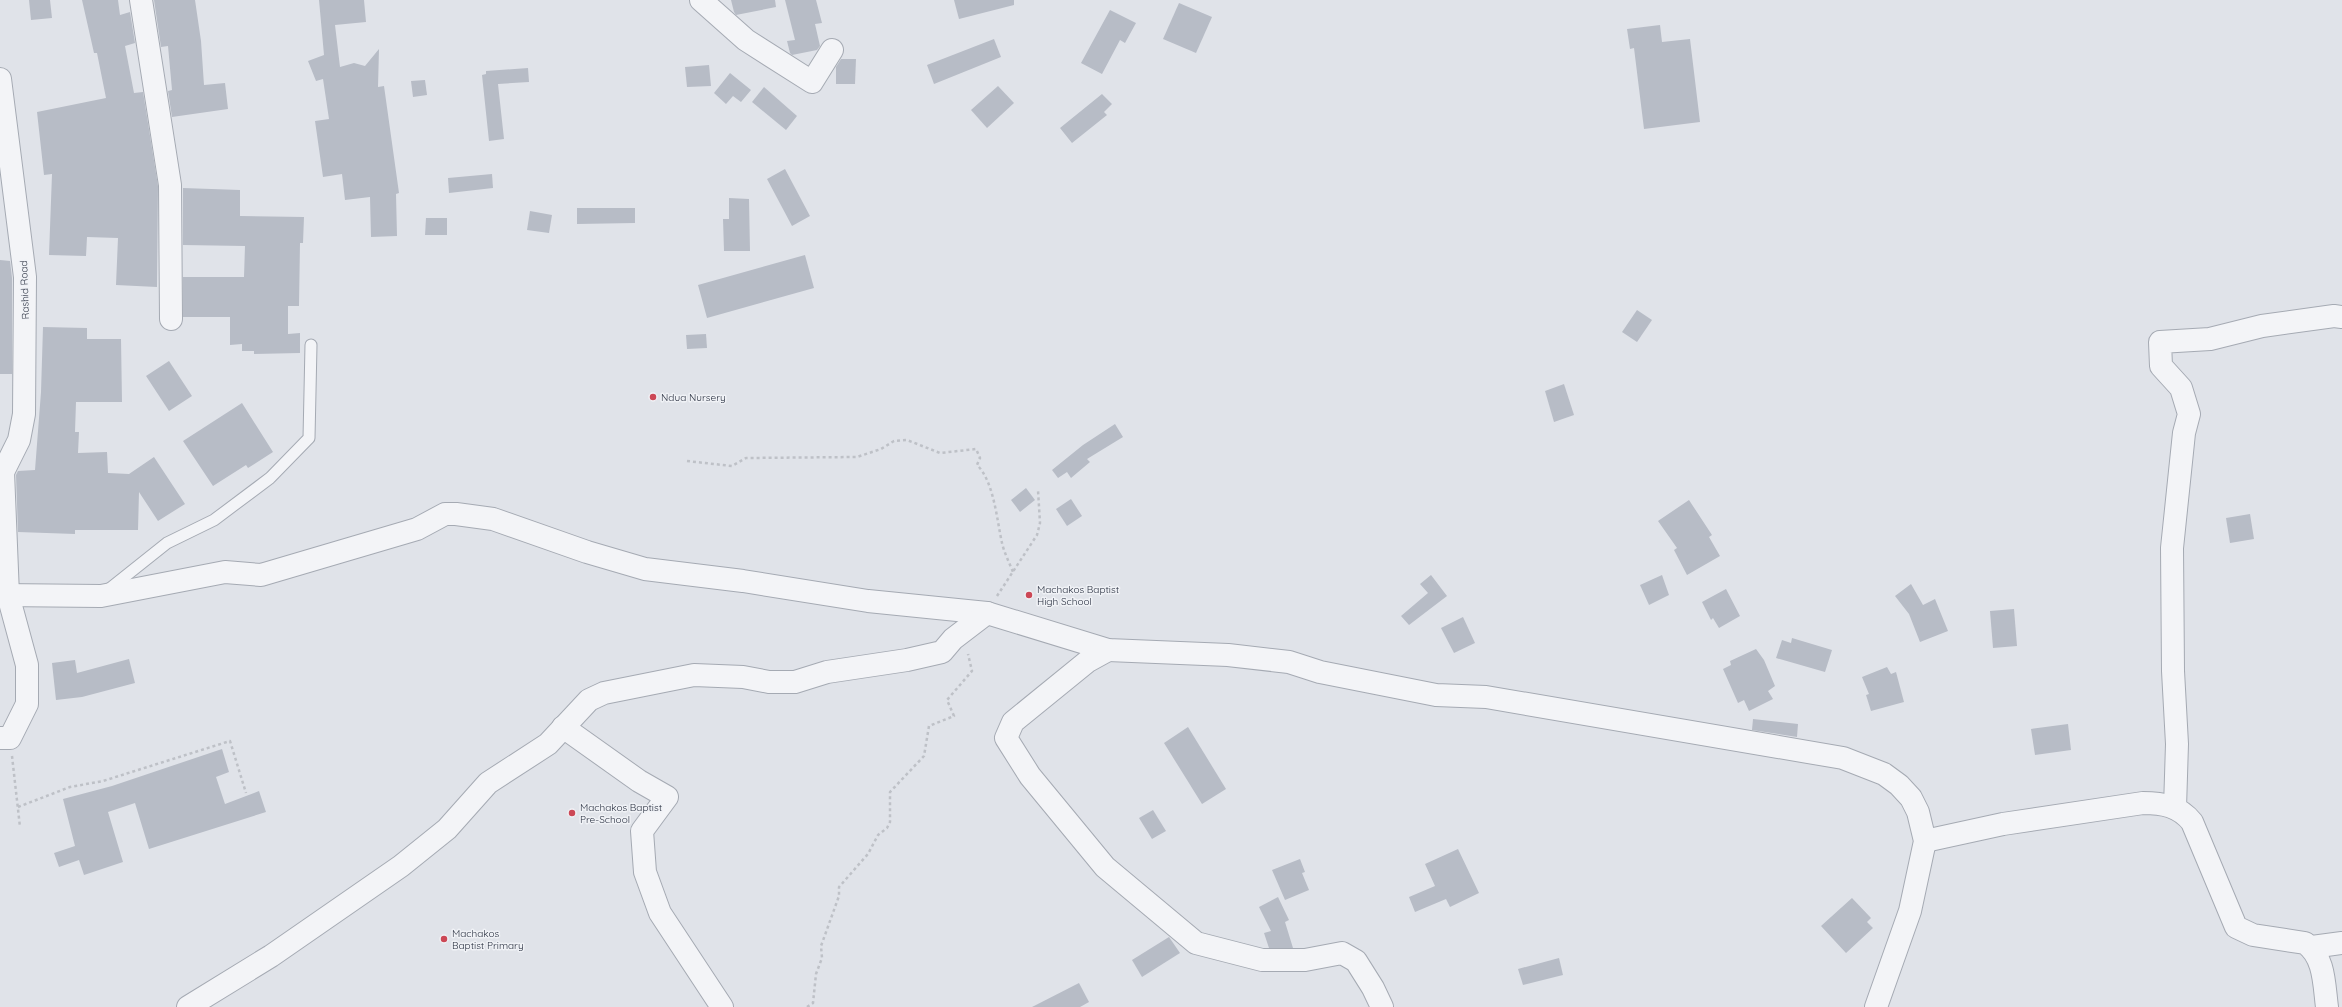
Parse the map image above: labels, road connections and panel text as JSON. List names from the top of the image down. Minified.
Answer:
{"streets":{"street":["Rashid Road"]},"places":["Ndua Nursery","Machakos Baptist High School","Machakos Baptist Pre-School","Machakos Baptist Primary"]}
